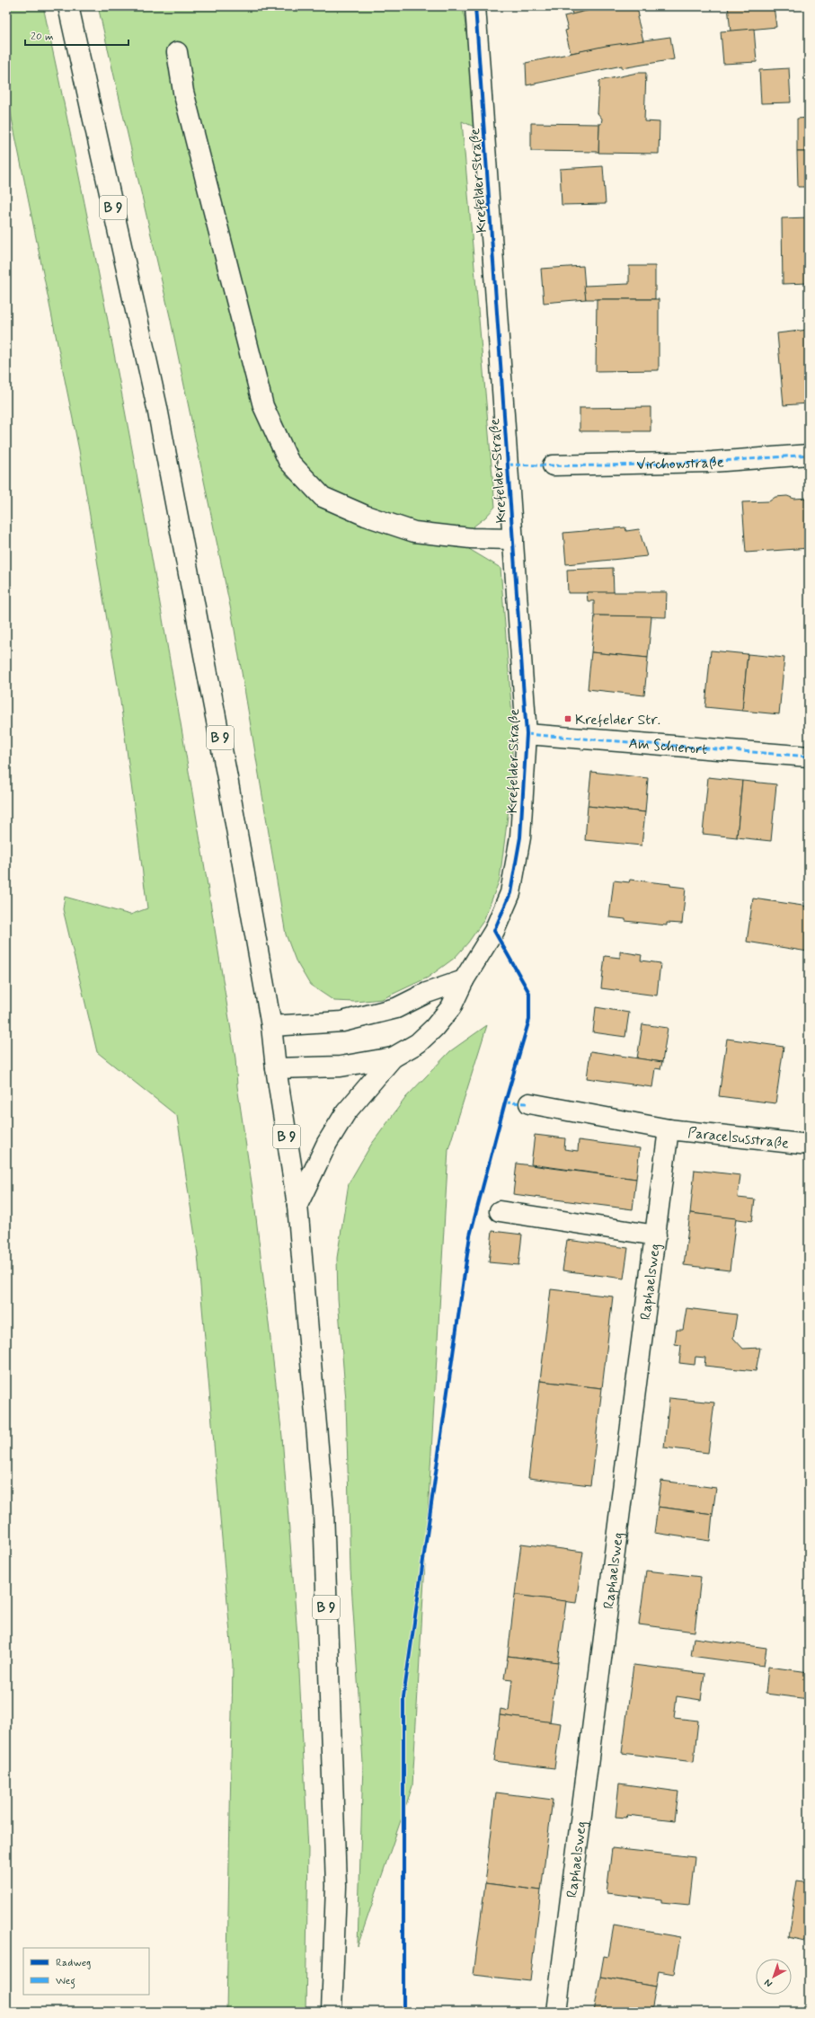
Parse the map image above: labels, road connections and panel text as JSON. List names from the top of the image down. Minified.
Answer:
{"streets":{"main road":["Krefelder Straße","B 9","Virchowstraße","Am Schierort","Paracelsusstraße","Raphaelsweg"]},"crossings":[["Krefelder Straße","Am Schierort"],["Paracelsusstraße","Raphaelsweg"]],"places":{"transit":["Krefelder Str."]},"legend":["Radweg","Weg"],"scale_bar":"20 m","north":"bottom left"}
